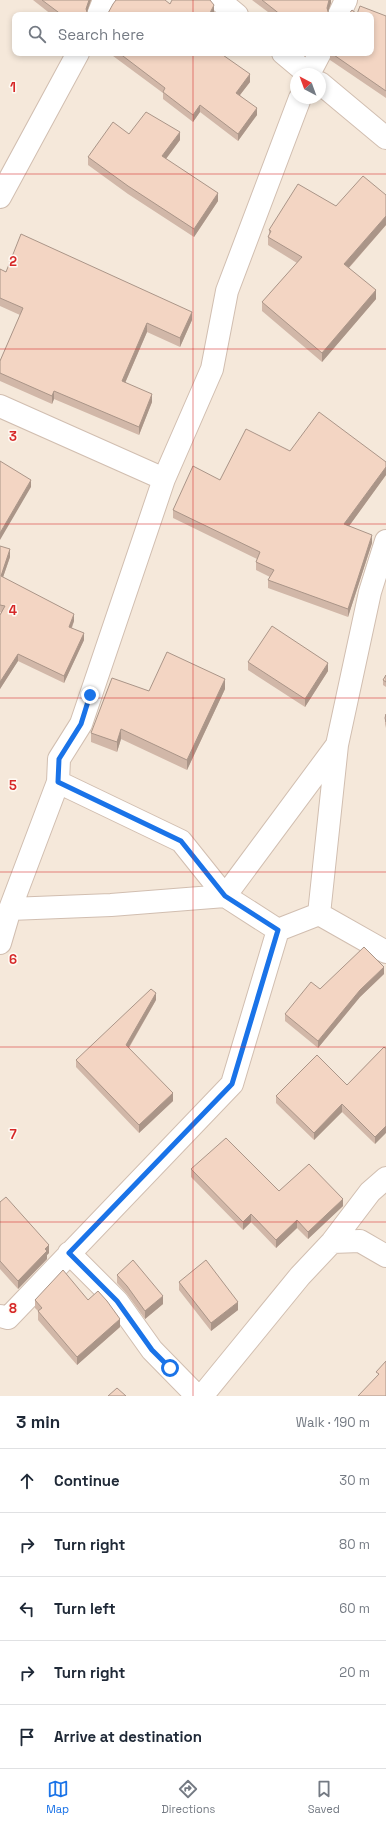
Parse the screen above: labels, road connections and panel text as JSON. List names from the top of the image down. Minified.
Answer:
{"north":"top left","page":{"search":"Search here","heading":["3 min","Walk · 190 m"],"list":[["Continue","30 m"],["Turn right","80 m"],["Turn left","60 m"],["Turn right","20 m"],"Arrive at destination"],"nav":["Map","Directions","Saved"]},"grid":{"rows":["1","2","3","4","5","6","7","8"]}}
